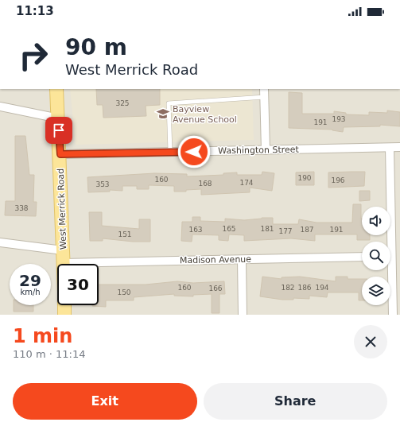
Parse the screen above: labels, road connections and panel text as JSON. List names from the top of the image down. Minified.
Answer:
{"streets":{"main road":["West Merrick Road"],"street":["Washington Street","Madison Avenue"]},"crossings":[["Washington Street","West Merrick Road"],["West Merrick Road","Madison Avenue"]],"places":{"school or university":["Bayview Avenue School"]},"house_numbers":["325","193","191","190","160","196","174","168","353","338","165","181","163","187","191","177","151","160","182","186","194","166","150"],"page":{"status":"11:13","turn":["90 m","West Merrick Road"],"speed":"29 km/h","limit":"30","heading":["1 min","110 m · 11:14"],"buttons":["Exit","Share"]}}
